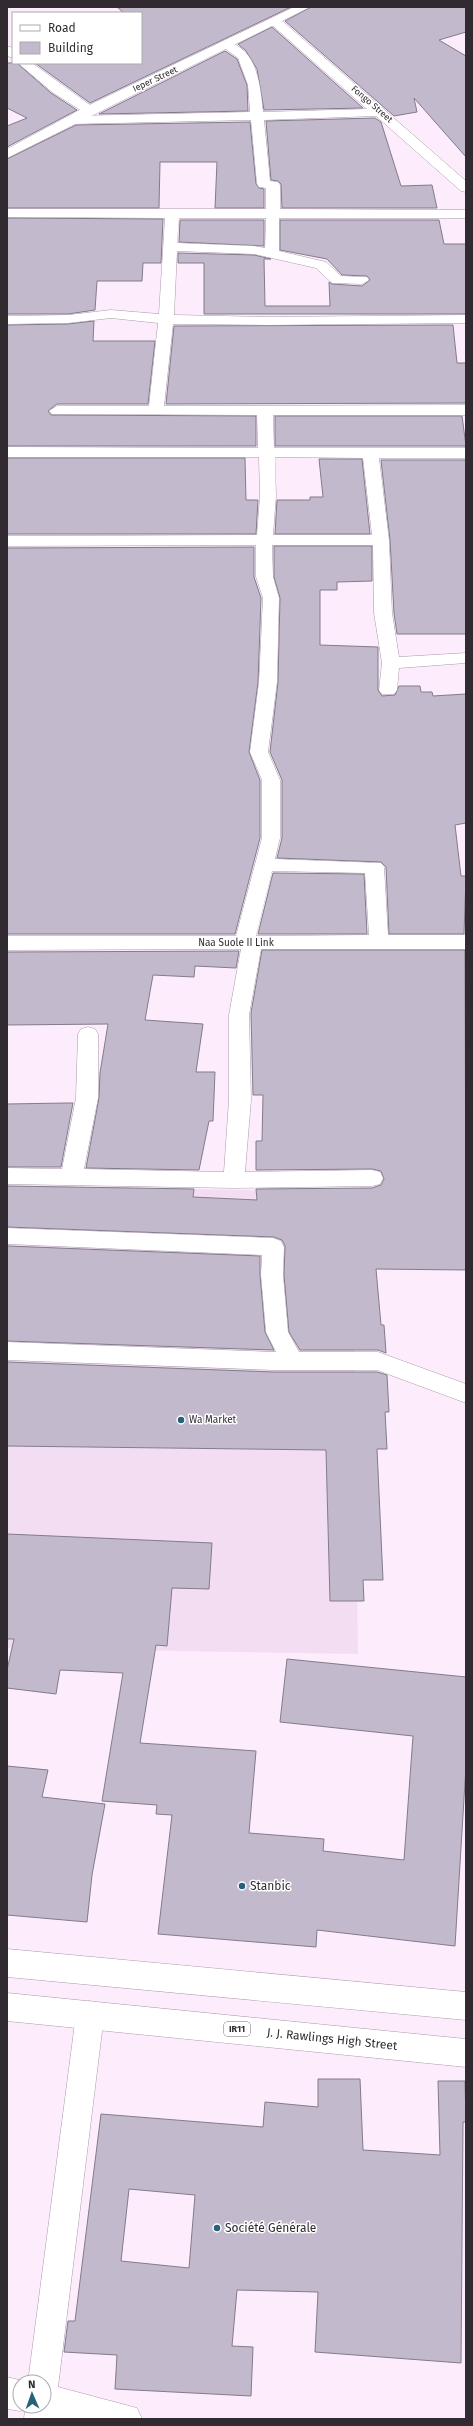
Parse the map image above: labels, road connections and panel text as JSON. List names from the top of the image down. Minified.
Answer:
{"streets":{"street":["Ieper Street","Fongo Street","Naa Suole II Link","IR11","J. J. Rawlings High Street"]},"crossings":[["Ieper Street","Fongo Street"]],"places":["Wa Market","Stanbic","Société Générale"],"legend":["Road","Building"],"north":"top"}
